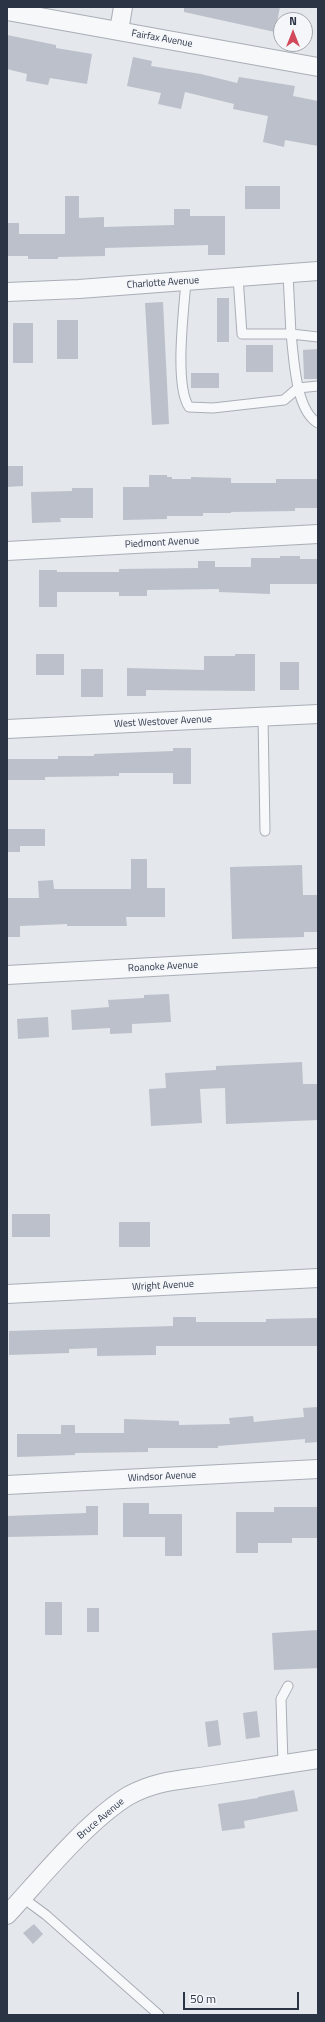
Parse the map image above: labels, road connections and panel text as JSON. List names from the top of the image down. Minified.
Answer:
{"streets":{"street":["Fairfax Avenue","Charlotte Avenue","Piedmont Avenue","West Westover Avenue","Roanoke Avenue","Wright Avenue","Windsor Avenue","Bruce Avenue"]},"scale_bar":"50 m","north":"top"}
